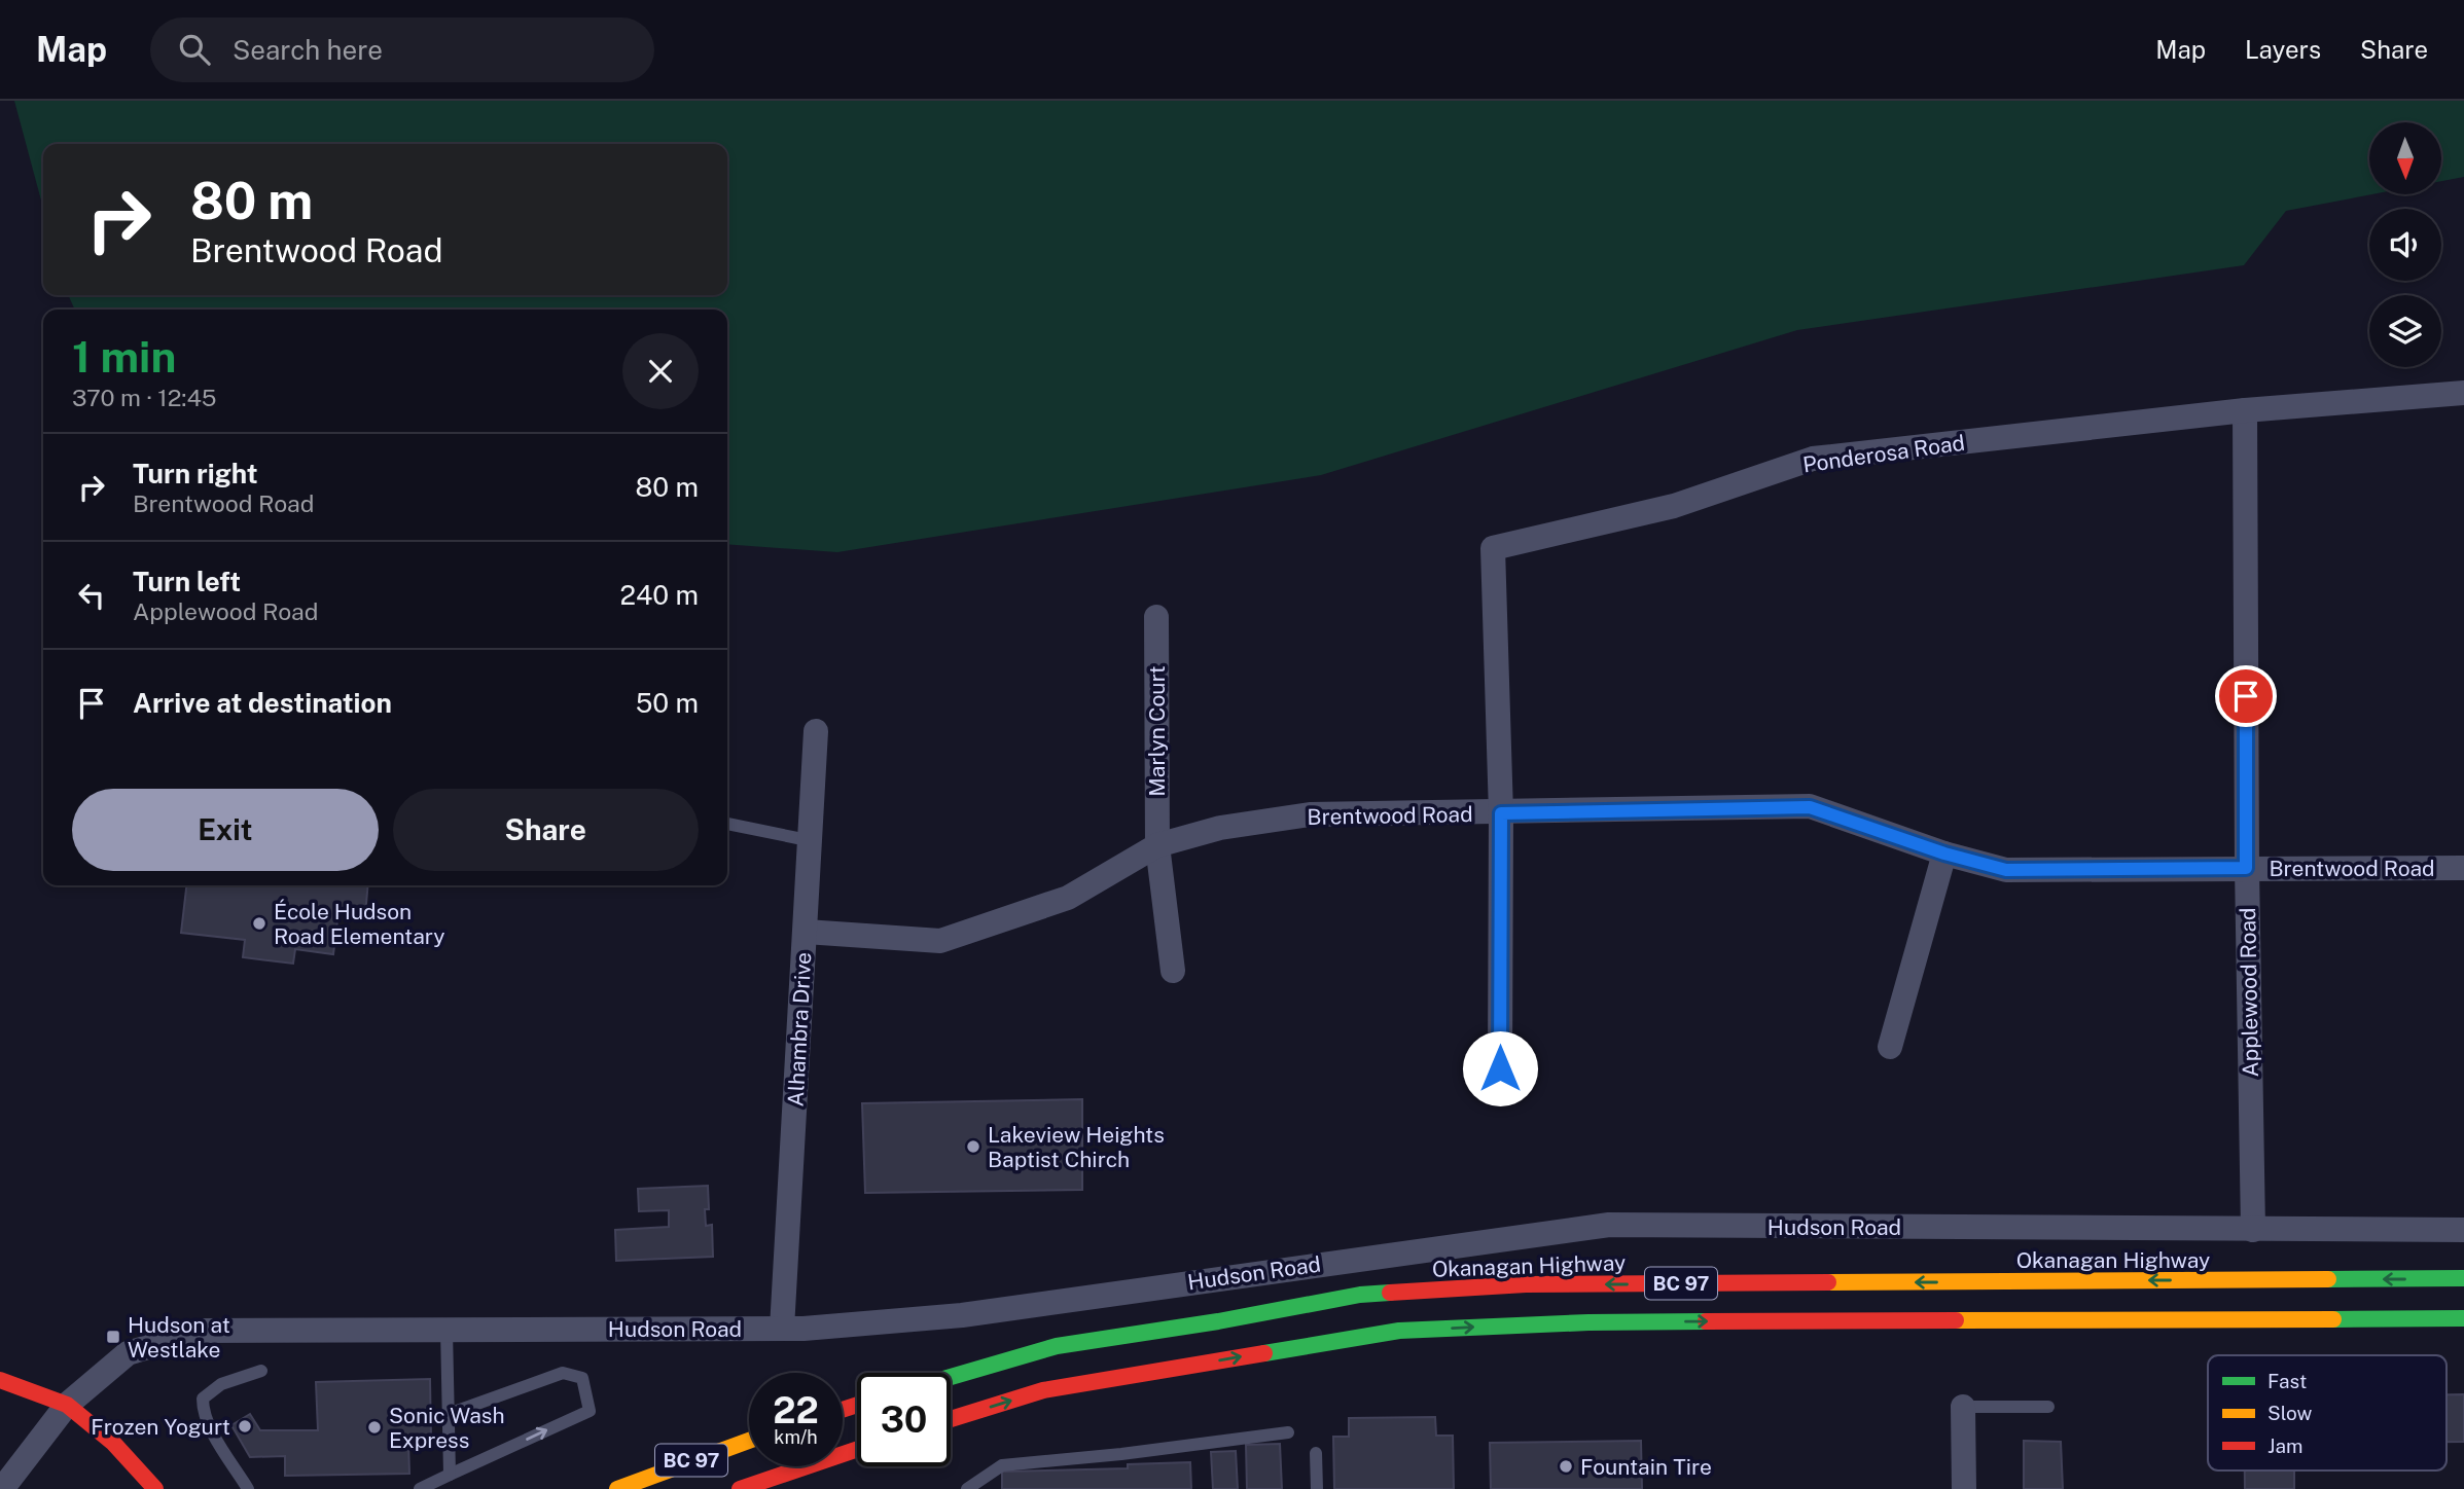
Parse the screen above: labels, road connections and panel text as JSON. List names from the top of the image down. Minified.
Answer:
{"streets":{"main road":["Okanagan Highway","BC 97"],"street":["Ponderosa Road","Marlyn Court","Brentwood Road","Applewood Road","Alhambra Drive","Hudson Road"]},"crossings":[["Ponderosa Road","Brentwood Road"],["Ponderosa Road","Applewood Road"],["Marlyn Court","Brentwood Road"],["Brentwood Road","Applewood Road"],["Brentwood Road","Alhambra Drive"],["Applewood Road","Hudson Road"],["Alhambra Drive","Hudson Road"]],"places":{"other":["École Hudson Road Elementary","Lakeview Heights Baptist Chirch","Frozen Yogurt","Sonic Wash Express","Fountain Tire"],"transit":["Hudson at Westlake"]},"legend":["Fast","Slow","Jam"],"north":"bottom","page":{"header":"Map","search":"Search here","nav":["Map","Layers","Share"],"turn":["80 m","Brentwood Road"],"heading":["1 min","370 m · 12:45"],"list":[{"name":"Turn right","note":"Brentwood Road","value":"80 m"},{"name":"Turn left","note":"Applewood Road","value":"240 m"},{"name":"Arrive at destination","value":"50 m"}],"buttons":["Exit","Share"],"speed":"22 km/h","limit":"30"}}
